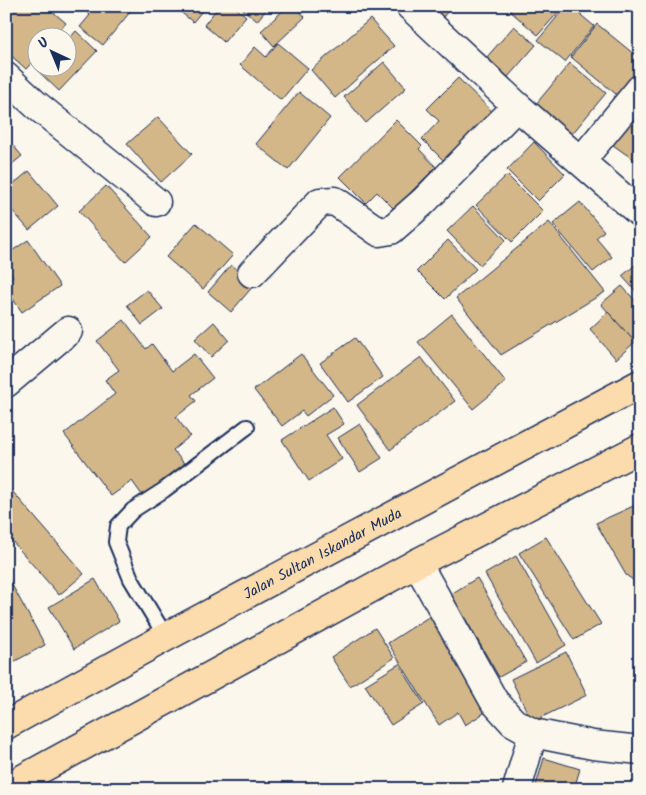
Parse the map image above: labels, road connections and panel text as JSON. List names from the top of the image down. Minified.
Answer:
{"streets":{"highway":["Jalan Sultan Iskandar Muda"]},"north":"top left"}
